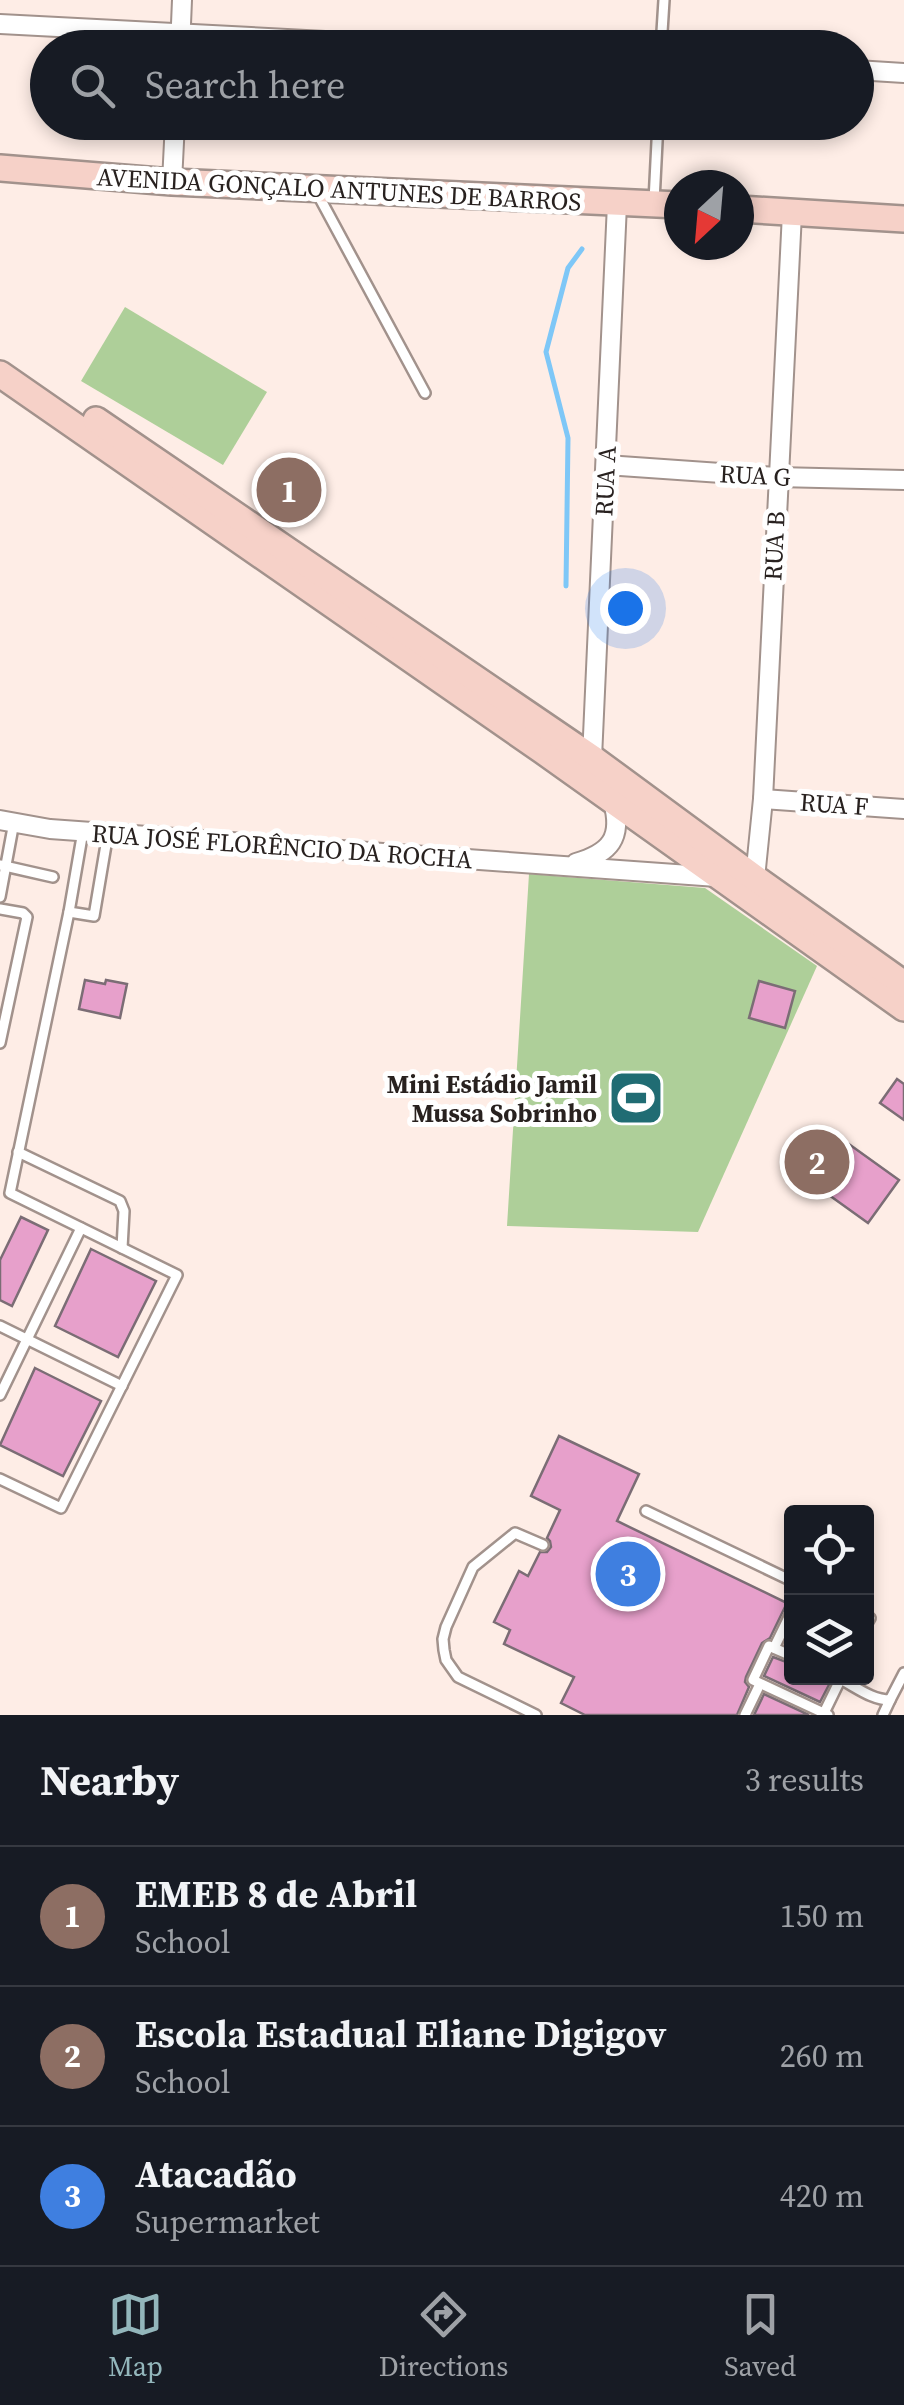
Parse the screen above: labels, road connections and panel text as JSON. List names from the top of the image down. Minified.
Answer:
{"streets":{"main road":["AVENIDA GONÇALO ANTUNES DE BARROS"],"street":["RUA G","RUA A","RUA B","RUA F","RUA JOSÉ FLORÊNCIO DA ROCHA"]},"crossings":[["AVENIDA GONÇALO ANTUNES DE BARROS","RUA A"],["RUA G","RUA A"],["RUA G","RUA B"],["RUA B","RUA F"]],"places":{"sports":["Mini Estádio Jamil Mussa Sobrinho"]},"north":"bottom left","page":{"search":"Search here","pins":["1","2","3"],"heading":["Nearby","3 results"],"list":[{"mark":"1","name":"EMEB 8 de Abril","note":"School","value":"150 m"},{"mark":"2","name":"Escola Estadual Eliane Digigov","note":"School","value":"260 m"},{"mark":"3","name":"Atacadão","note":"Supermarket","value":"420 m"}],"nav":["Map","Directions","Saved"]}}
